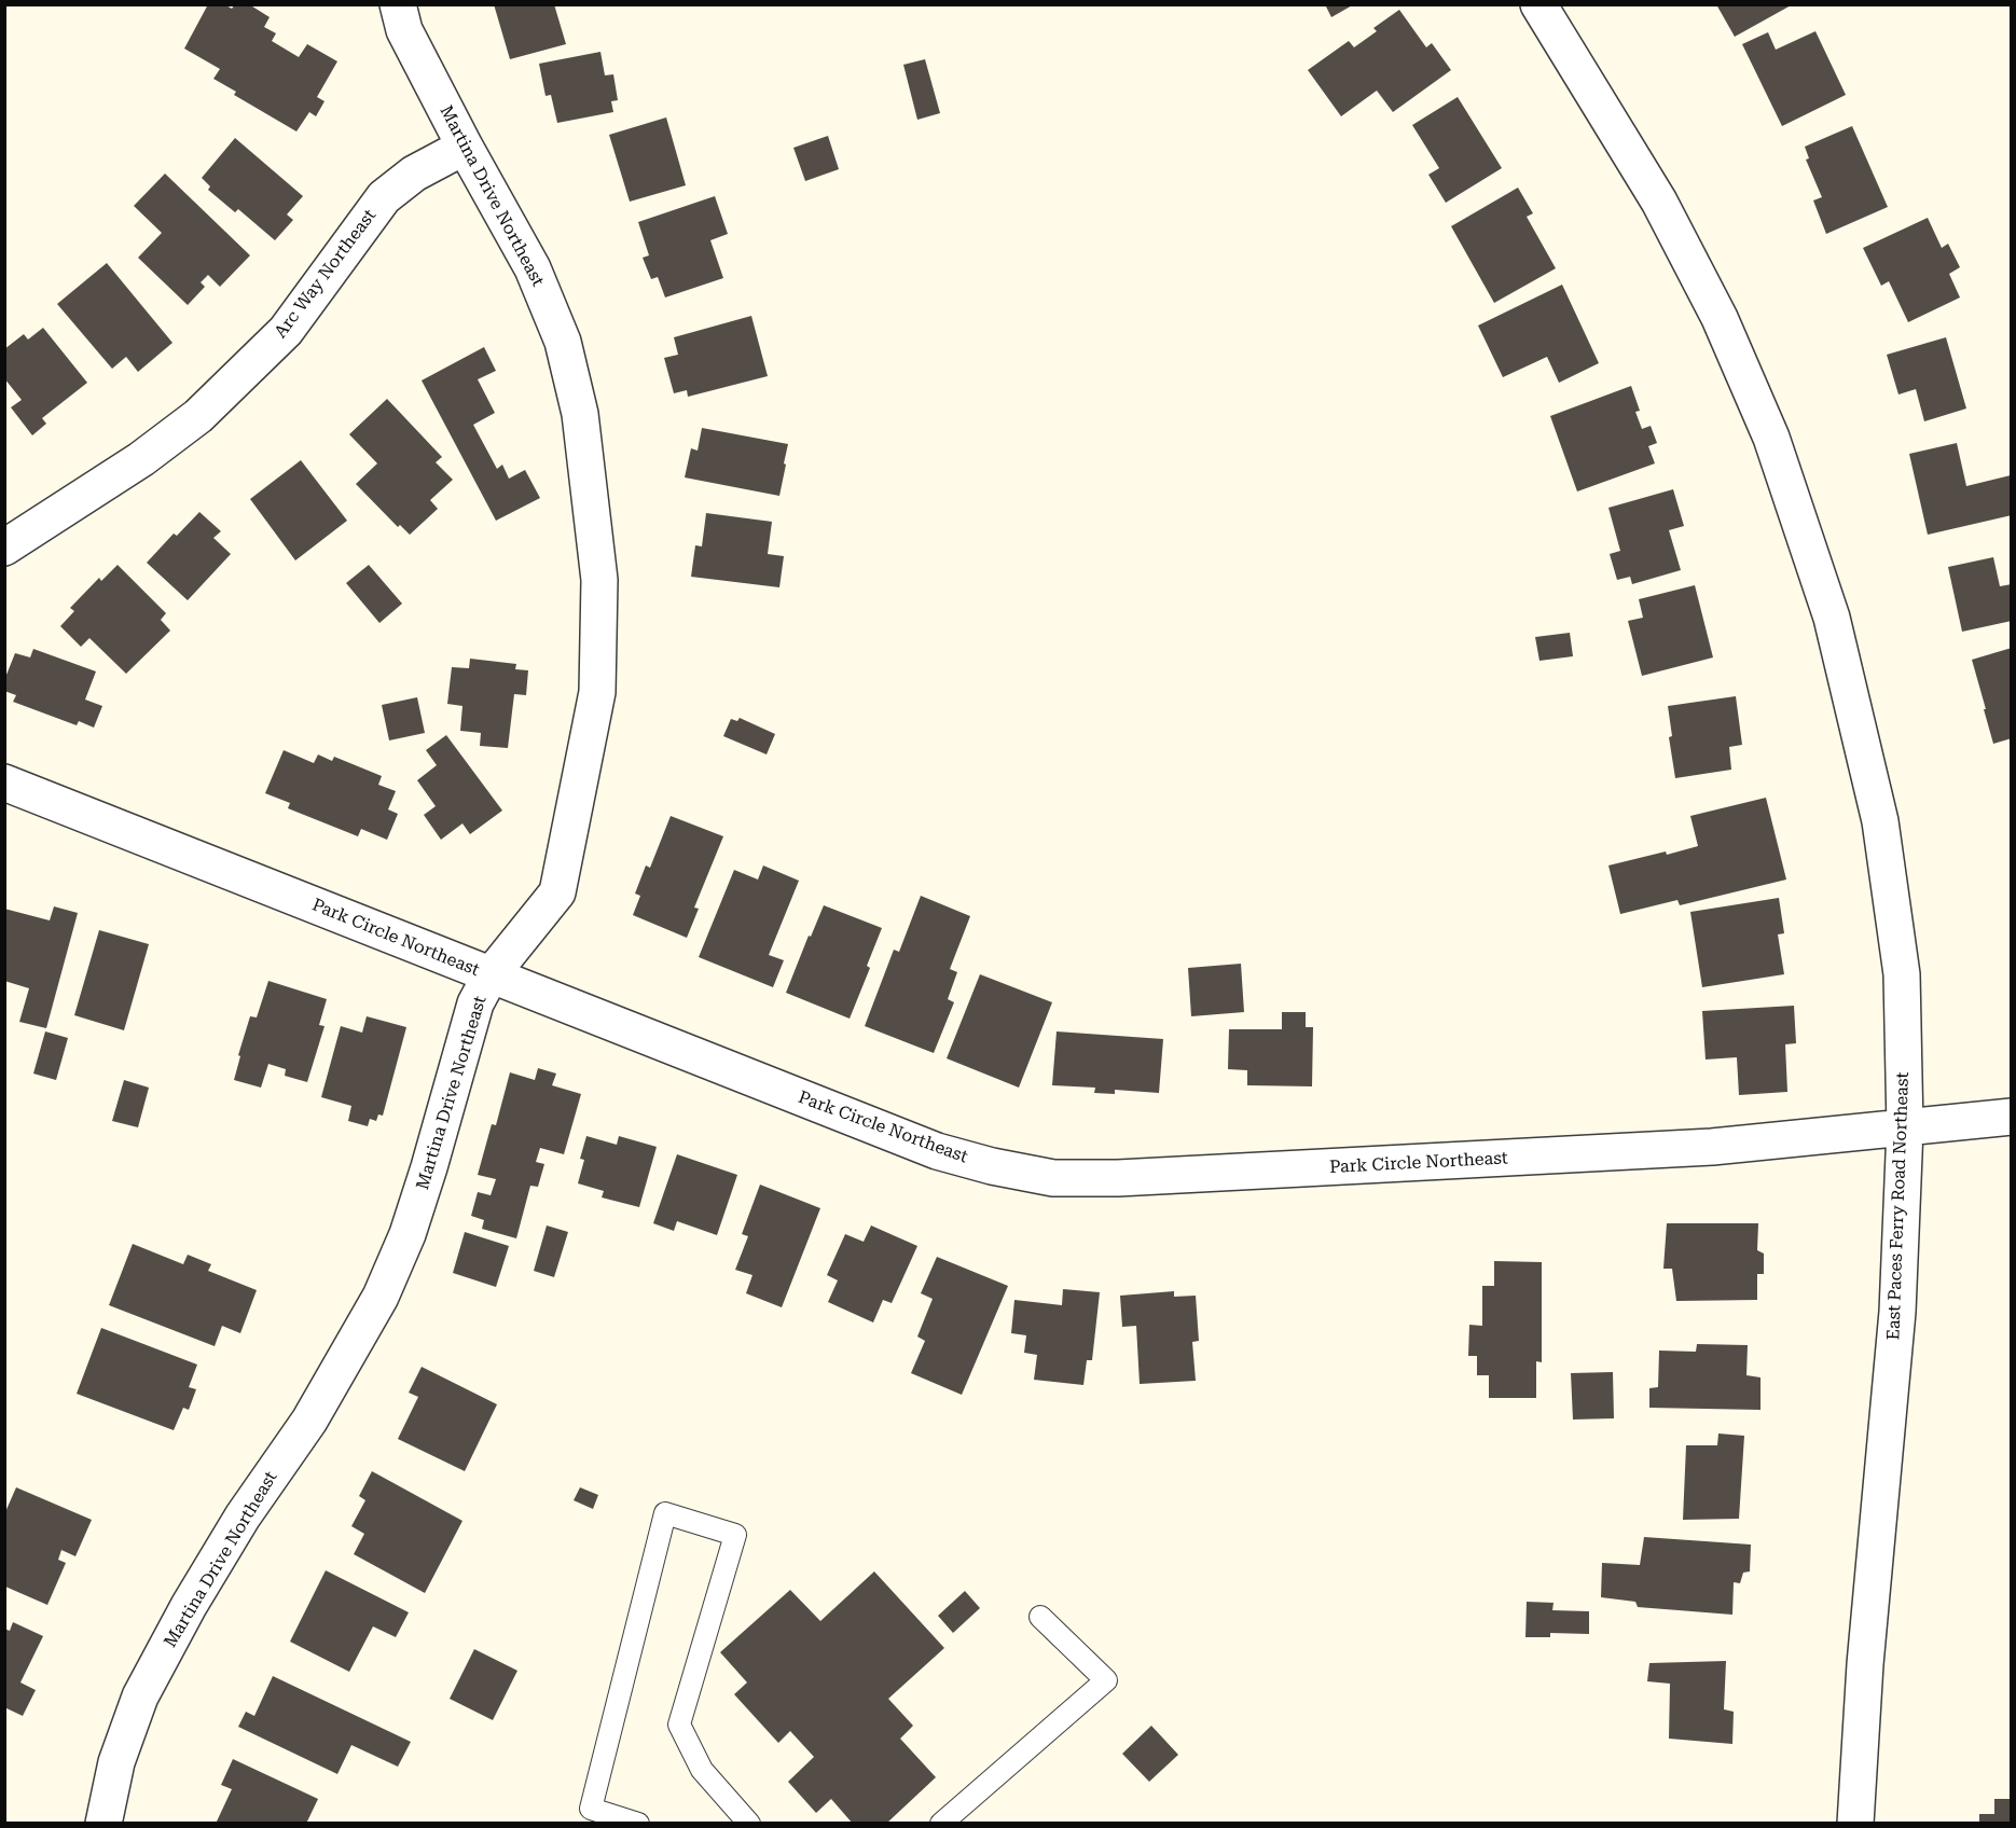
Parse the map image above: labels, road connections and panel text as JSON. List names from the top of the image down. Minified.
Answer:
{"streets":{"street":["Martina Drive Northeast","Arc Way Northeast","Park Circle Northeast","East Paces Ferry Road Northeast"]},"crossings":[["Martina Drive Northeast","Arc Way Northeast"],["Martina Drive Northeast","Park Circle Northeast"],["Park Circle Northeast","East Paces Ferry Road Northeast"]]}
